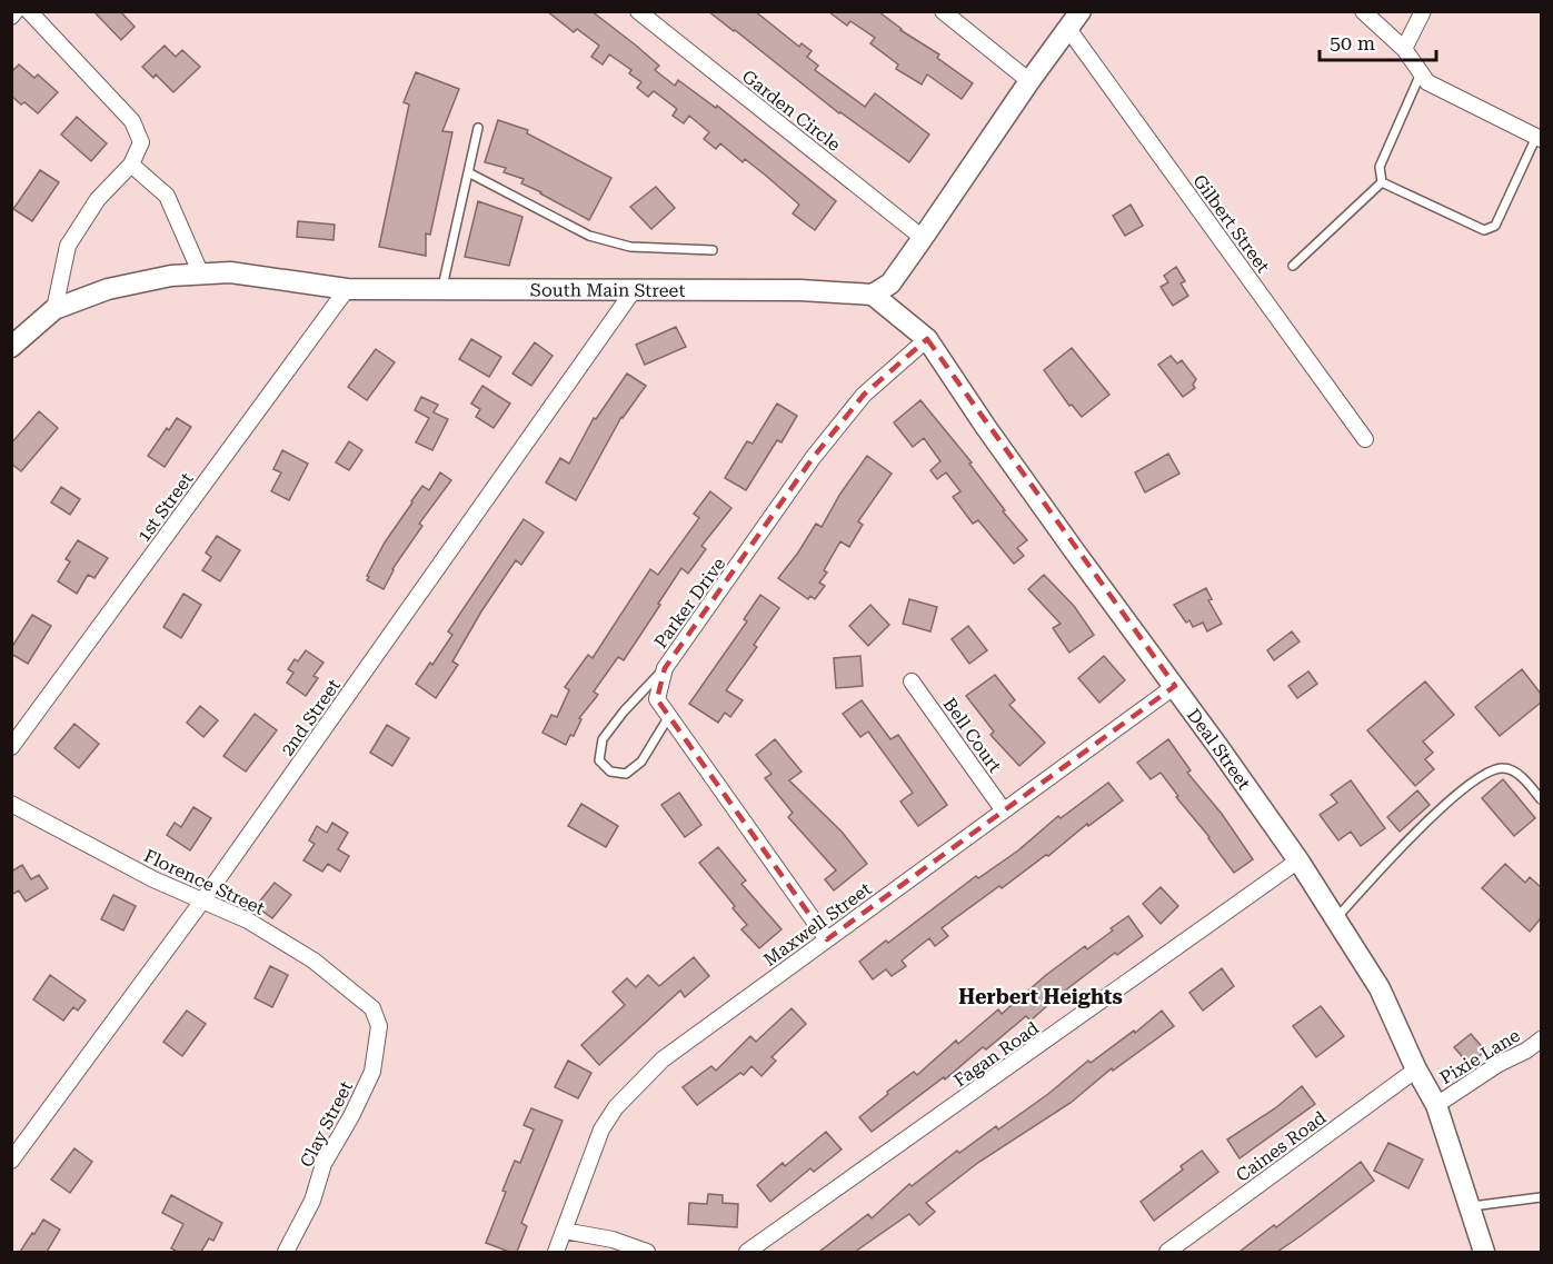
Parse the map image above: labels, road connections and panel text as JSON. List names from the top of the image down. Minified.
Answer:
{"streets":{"street":["Garden Circle","Gilbert Street","South Main Street","1st Street","Parker Drive","2nd Street","Bell Court","Deal Street","Florence Street","Maxwell Street","Fagan Road","Pixie Lane","Clay Street","Caines Road"]},"crossings":[["South Main Street","1st Street"],["South Main Street","2nd Street"],["South Main Street","Deal Street"],["Parker Drive","Deal Street"],["Parker Drive","Maxwell Street"],["2nd Street","Florence Street"],["Bell Court","Maxwell Street"],["Deal Street","Maxwell Street"],["Deal Street","Fagan Road"],["Deal Street","Pixie Lane"],["Deal Street","Caines Road"],["Florence Street","Clay Street"]],"districts":["Herbert Heights"],"scale_bar":"50 m"}
